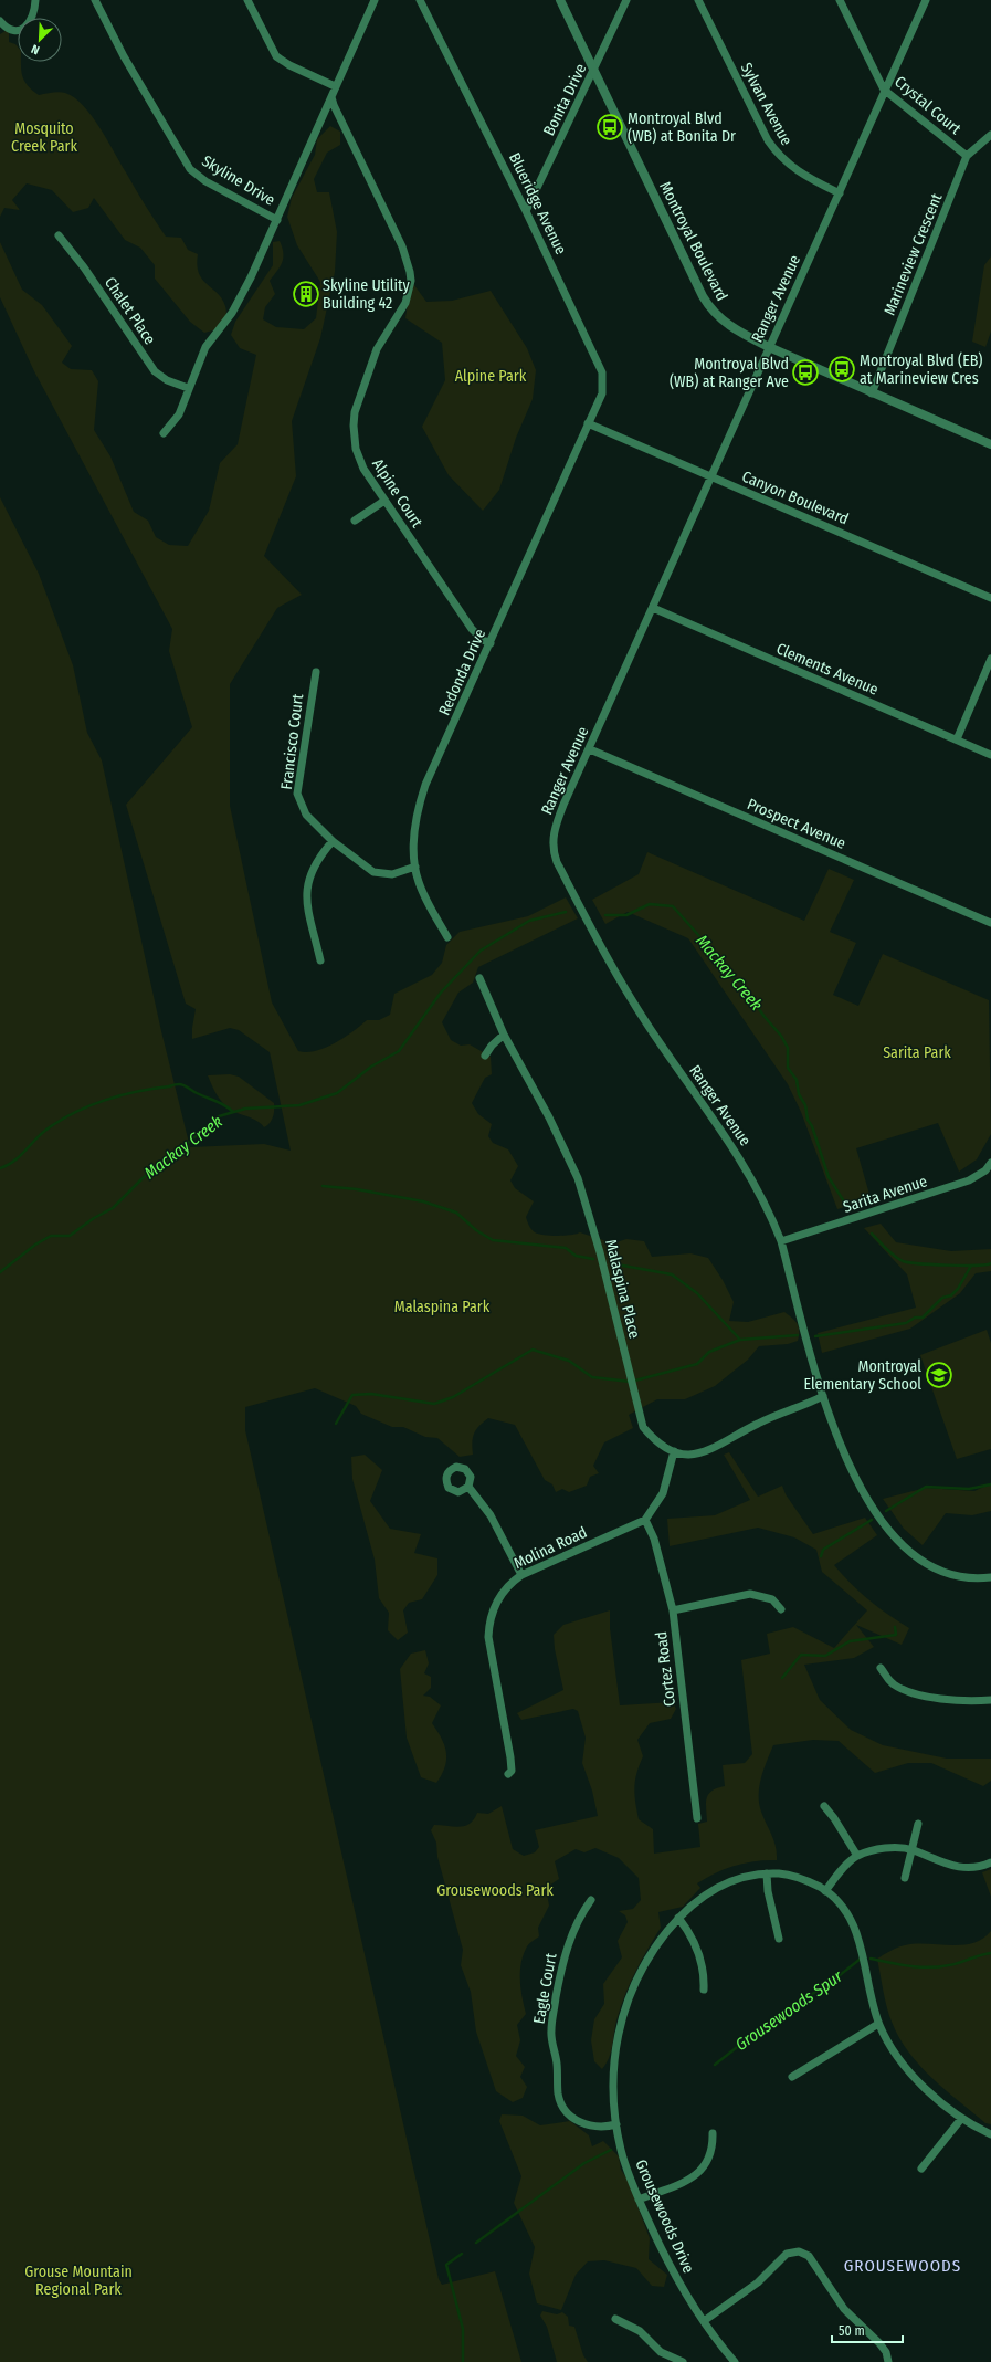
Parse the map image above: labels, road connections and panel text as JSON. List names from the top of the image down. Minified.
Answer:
{"streets":{"street":["Bonita Drive","Sylvan Avenue","Crystal Court","Skyline Drive","Blueridge Avenue","Montroyal Boulevard","Marineview Crescent","Ranger Avenue","Chalet Place","Alpine Court","Canyon Boulevard","Clements Avenue","Redonda Drive","Francisco Court","Prospect Avenue","Sarita Avenue","Malaspina Place","Molina Road","Cortez Road","Eagle Court","Grousewoods Drive"]},"crossings":[["Bonita Drive","Blueridge Avenue"],["Bonita Drive","Montroyal Boulevard"],["Sylvan Avenue","Ranger Avenue"],["Crystal Court","Marineview Crescent"],["Crystal Court","Ranger Avenue"],["Skyline Drive","Alpine Court"],["Blueridge Avenue","Canyon Boulevard"],["Blueridge Avenue","Redonda Drive"],["Montroyal Boulevard","Marineview Crescent"],["Montroyal Boulevard","Ranger Avenue"],["Ranger Avenue","Canyon Boulevard"],["Ranger Avenue","Clements Avenue"],["Ranger Avenue","Prospect Avenue"],["Ranger Avenue","Sarita Avenue"],["Ranger Avenue","Malaspina Place"],["Alpine Court","Redonda Drive"],["Canyon Boulevard","Redonda Drive"],["Redonda Drive","Francisco Court"],["Molina Road","Cortez Road"],["Eagle Court","Grousewoods Drive"]],"districts":["GROUSEWOODS"],"water":["Mackay Creek","Grousewoods Spur"],"parks":["Mosquito Creek Park","Alpine Park","Sarita Park","Malaspina Park","Grousewoods Park","Grouse Mountain Regional Park"],"places":{"bus stop":["Montroyal Blvd (WB) at Bonita Dr","Montroyal Blvd (EB) at Marineview Cres","Montroyal Blvd (WB) at Ranger Ave"],"building":["Skyline Utility Building 42"],"school or university":["Montroyal Elementary School"]},"scale_bar":"50 m","north":"bottom left"}
